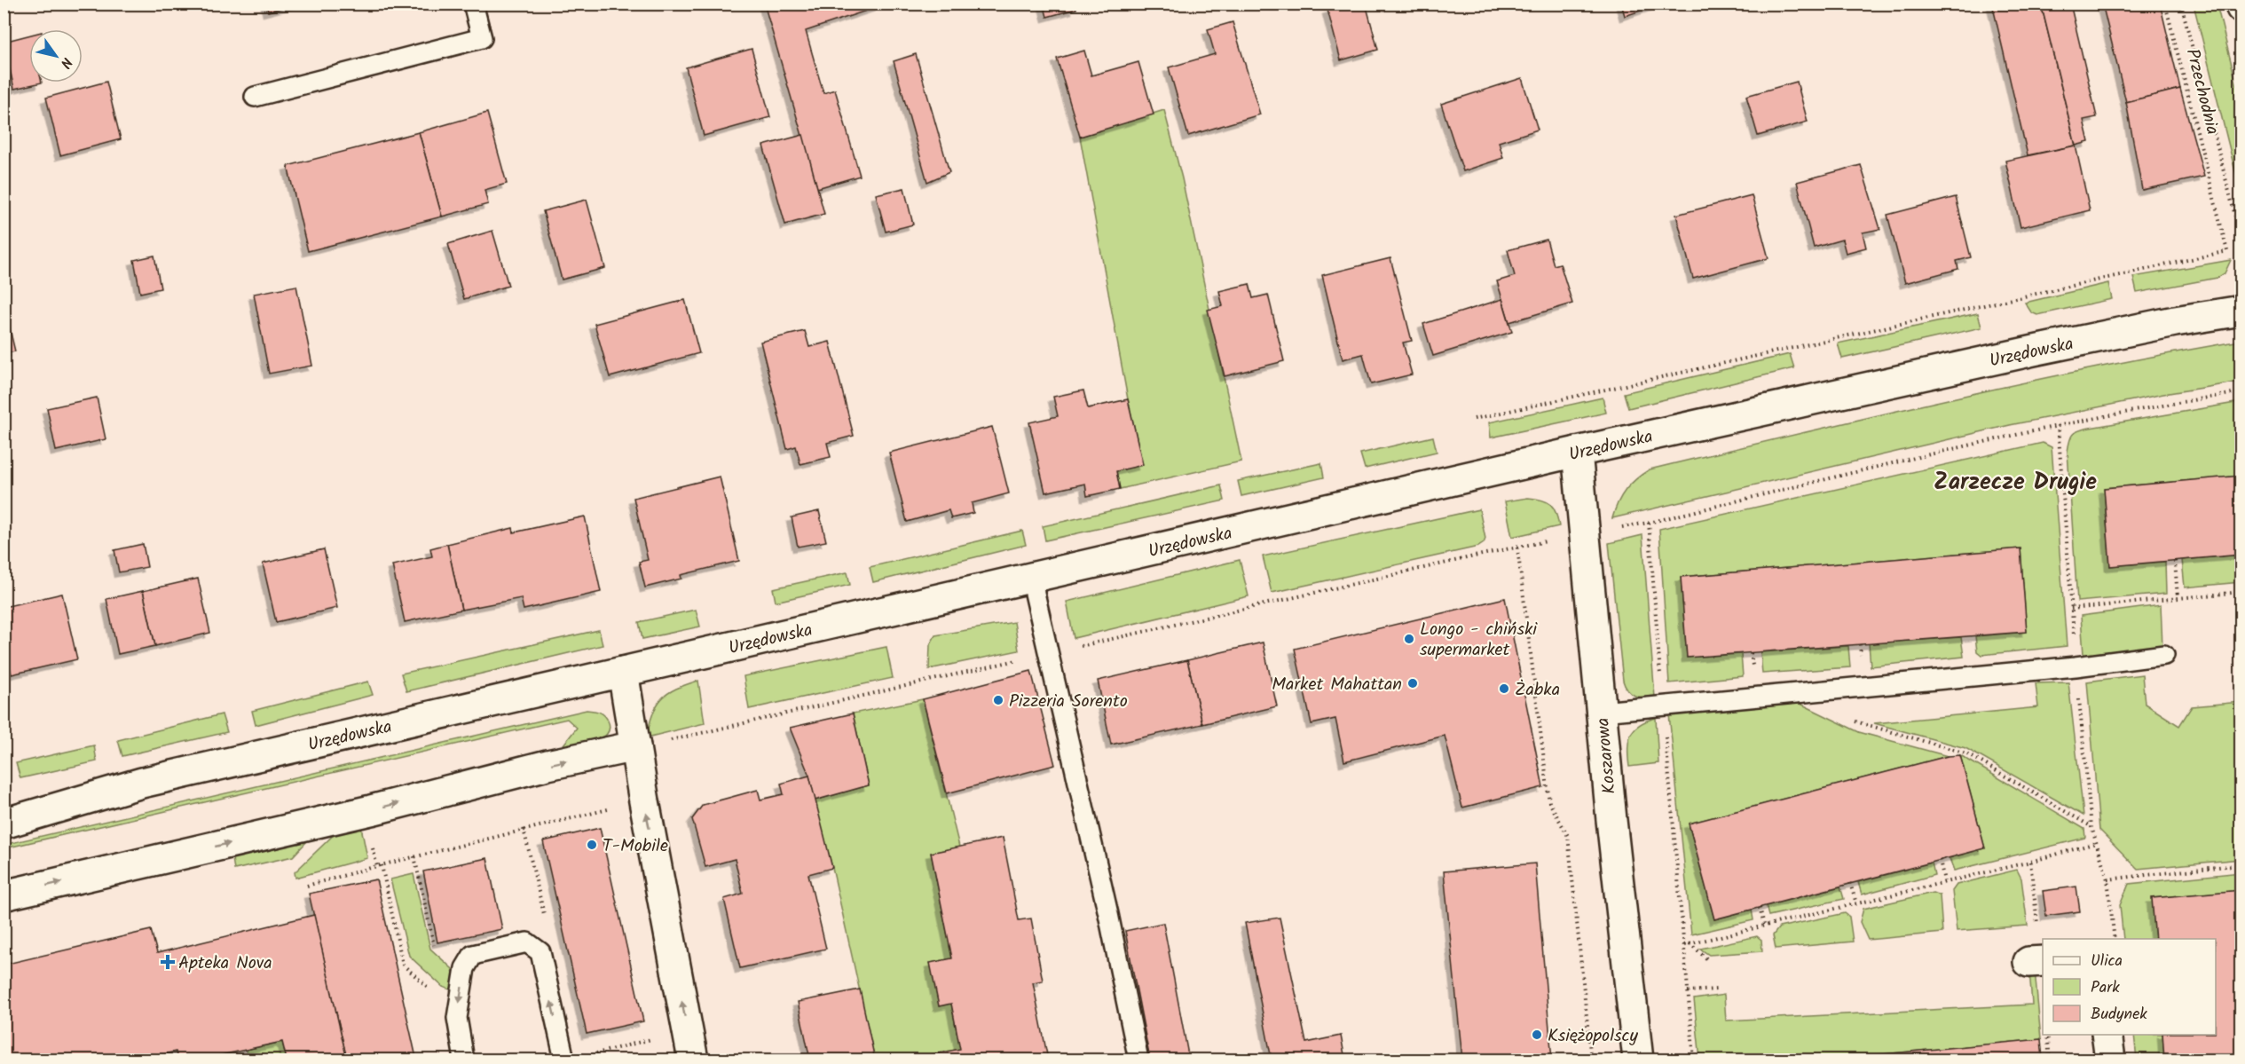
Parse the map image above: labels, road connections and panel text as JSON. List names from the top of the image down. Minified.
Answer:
{"streets":{"street":["Urzędowska","Koszarowa"],"path":["Przechodnia"]},"crossings":[["Urzędowska","Koszarowa"]],"districts":["Zarzecze Drugie"],"places":{"other":["Longo - chiński supermarket","Market Mahattan","Żabka","Pizzeria Sorento","T-Mobile","Księżopolscy"],"health":["Apteka Nova"]},"legend":["Ulica","Park","Budynek"],"north":"bottom right"}
